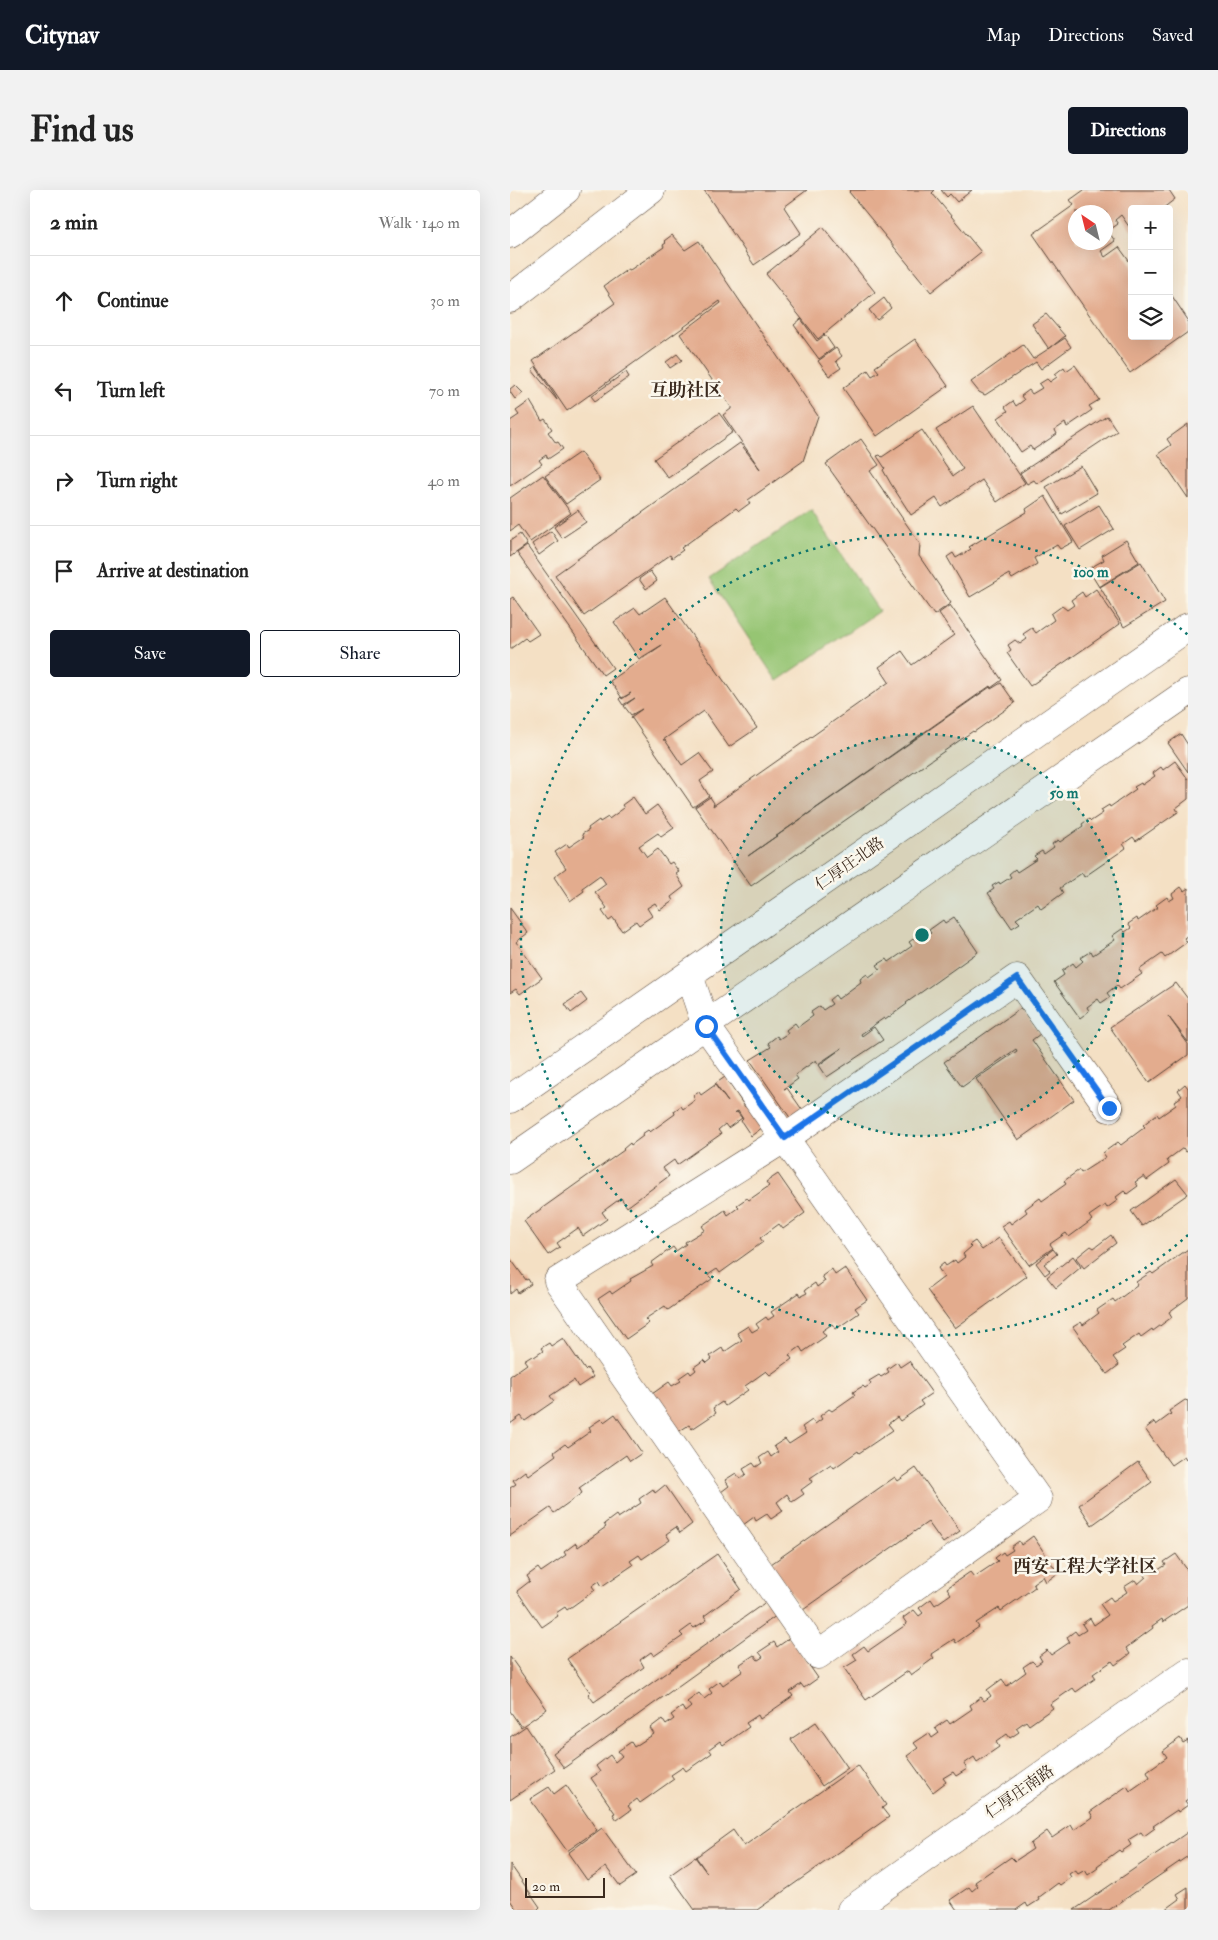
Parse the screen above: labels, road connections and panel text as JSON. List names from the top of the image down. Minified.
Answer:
{"streets":{"street":["仁厚庄北路","仁厚庄南路"]},"districts":["互助社区","西安工程大学社区"],"scale_bar":"20 m","north":"top left","page":{"header":"Citynav","nav":["Map","Directions","Saved"],"buttons":["Directions",["Save","Share"]],"title":"Find us","heading":["2 min","Walk · 140 m"],"map_buttons":["+","−"],"list":[["Continue","30 m"],["Turn left","70 m"],["Turn right","40 m"],"Arrive at destination"],"scale":"20 m"},"rings":["100 m","50 m"]}
